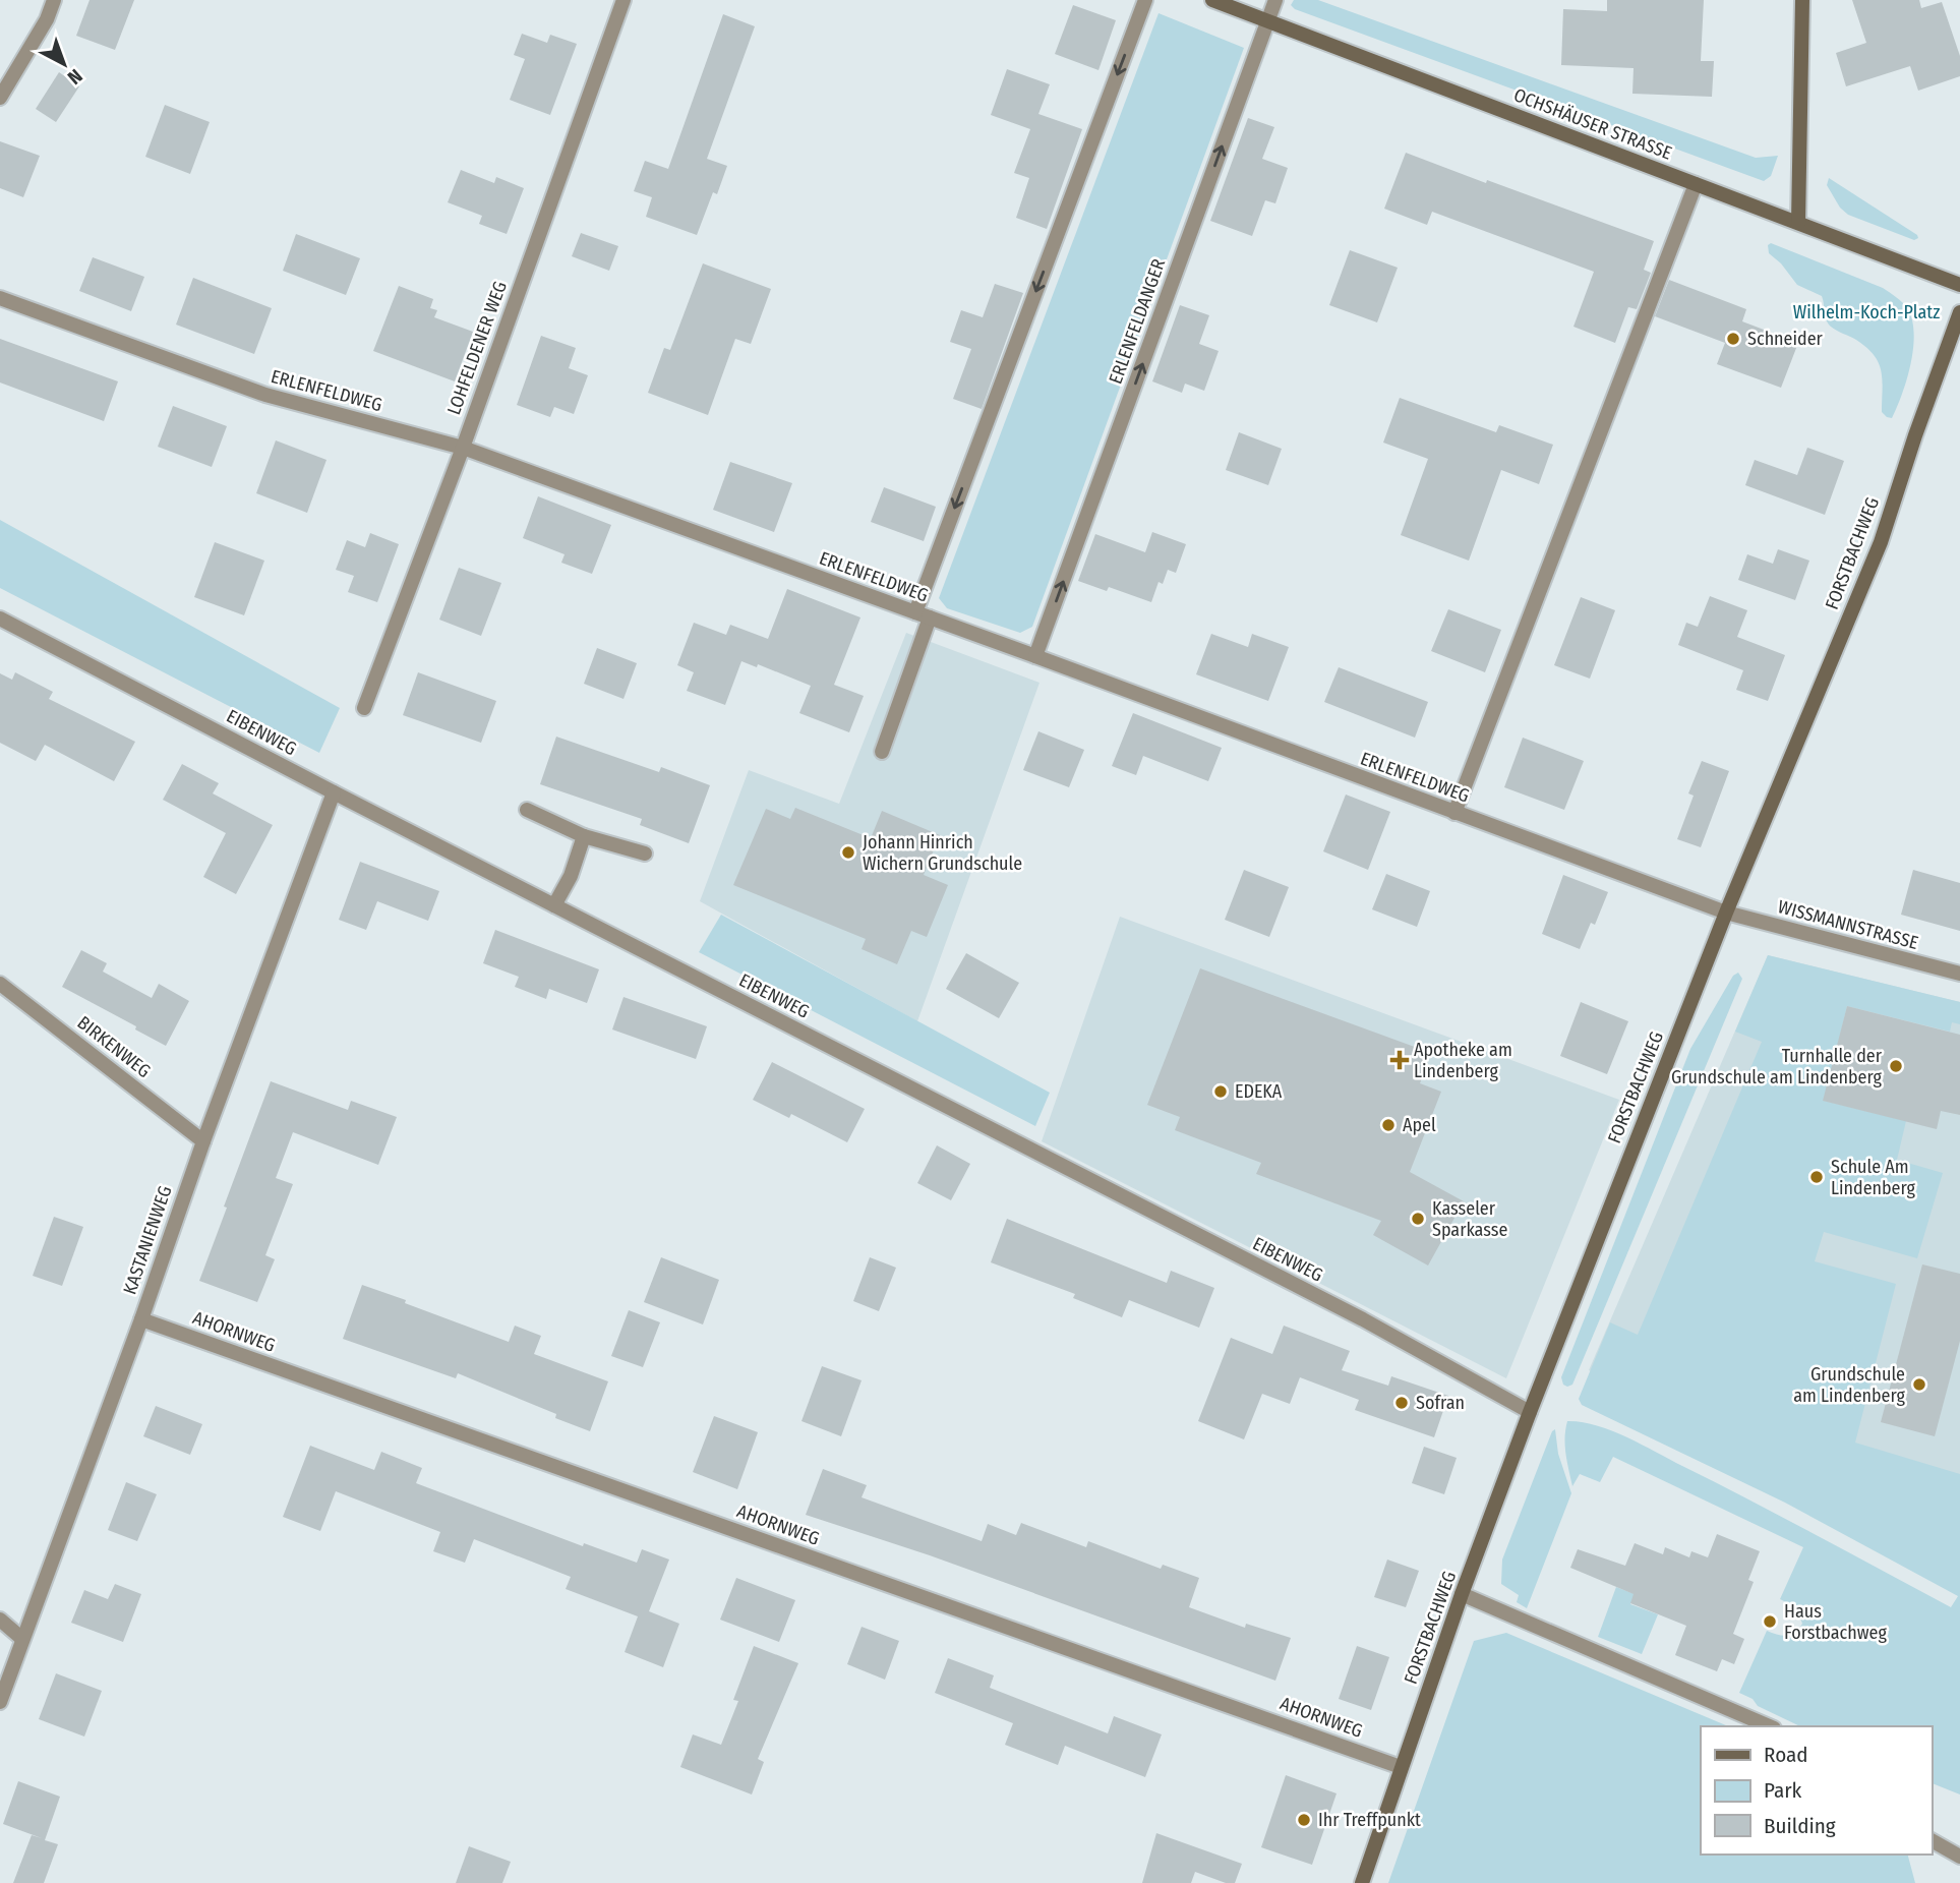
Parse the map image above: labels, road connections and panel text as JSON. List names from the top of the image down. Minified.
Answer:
{"streets":{"street":["OCHSHÄUSER STRASSE","ERLENFELDANGER","LOHFELDENER WEG","ERLENFELDWEG","FORSTBACHWEG","EIBENWEG","WISSMANNSTRASSE","BIRKENWEG","KASTANIENWEG","AHORNWEG"]},"crossings":[["OCHSHÄUSER STRASSE","ERLENFELDANGER"],["ERLENFELDANGER","ERLENFELDWEG"],["LOHFELDENER WEG","ERLENFELDWEG"],["ERLENFELDWEG","FORSTBACHWEG"],["ERLENFELDWEG","WISSMANNSTRASSE"],["FORSTBACHWEG","EIBENWEG"],["FORSTBACHWEG","WISSMANNSTRASSE"],["FORSTBACHWEG","AHORNWEG"],["EIBENWEG","KASTANIENWEG"],["BIRKENWEG","KASTANIENWEG"],["KASTANIENWEG","AHORNWEG"]],"parks":["Wilhelm-Koch-Platz"],"places":{"other":["Schneider","Johann Hinrich Wichern Grundschule","Turnhalle der Grundschule am Lindenberg","EDEKA","Apel","Schule Am Lindenberg","Kasseler Sparkasse","Grundschule am Lindenberg","Sofran","Haus Forstbachweg","Ihr Treffpunkt"],"health":["Apotheke am Lindenberg"]},"legend":["Road","Park","Building"],"north":"bottom right"}
